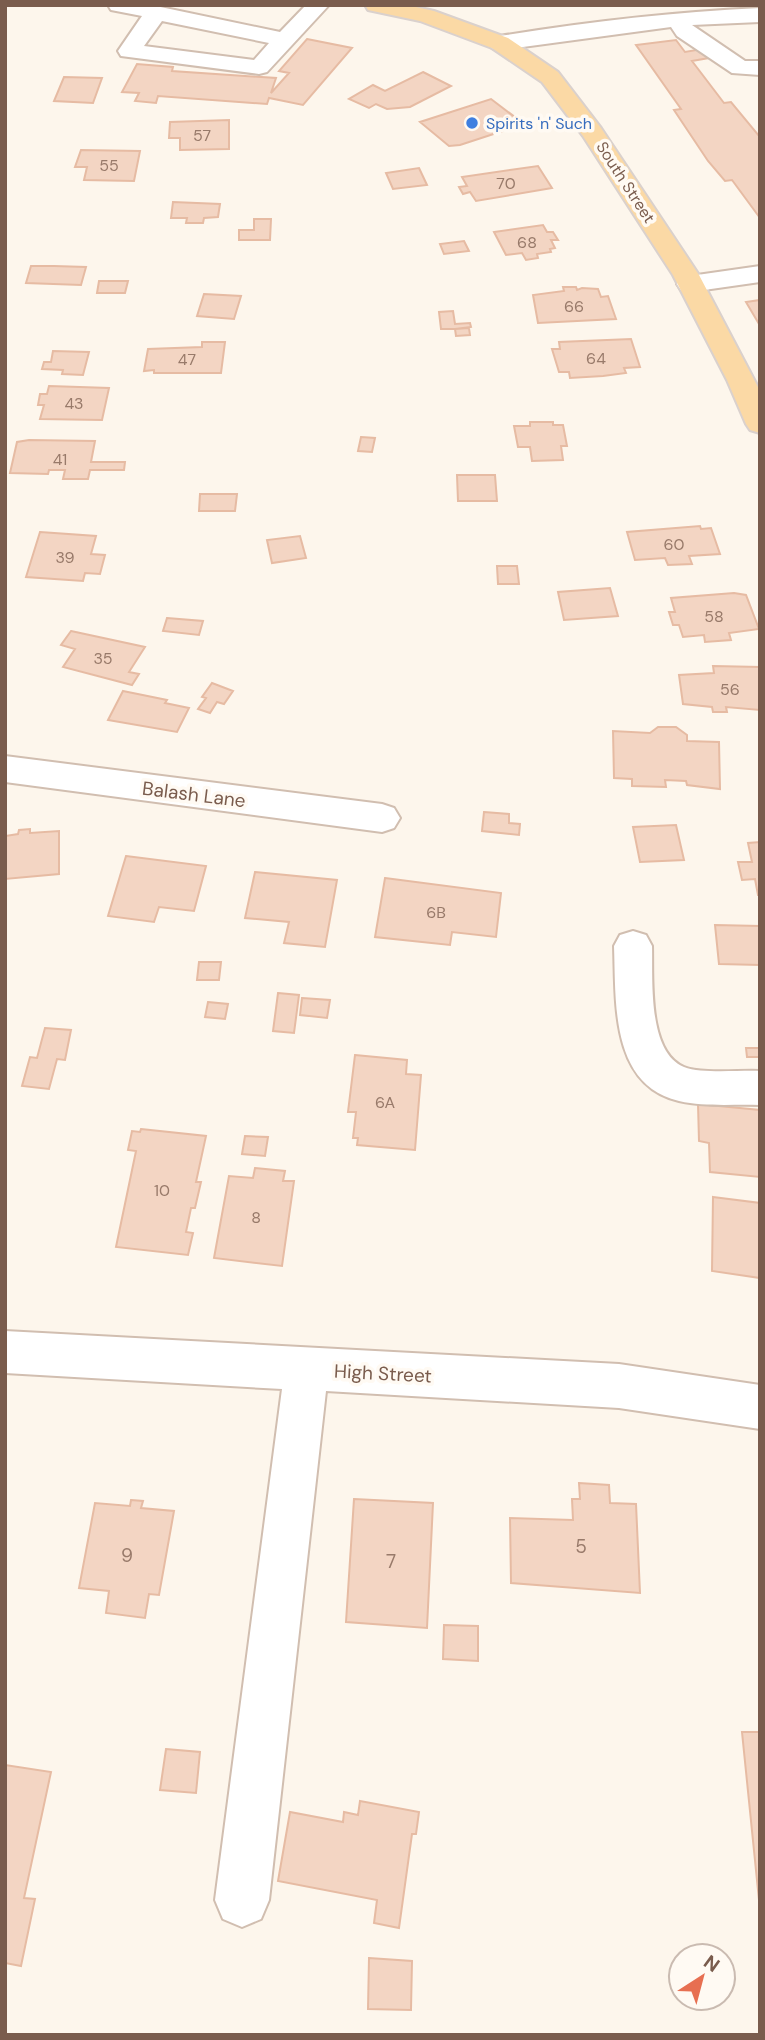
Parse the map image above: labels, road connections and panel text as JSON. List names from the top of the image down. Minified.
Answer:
{"streets":{"main road":["South Street"],"street":["Balash Lane","High Street"]},"places":["Spirits 'n' Such"],"house_numbers":["57","55","70","68","66","64","47","43","41","60","39","58","35","56","6B","6A","10","8","5","9","7"],"north":"top right"}
